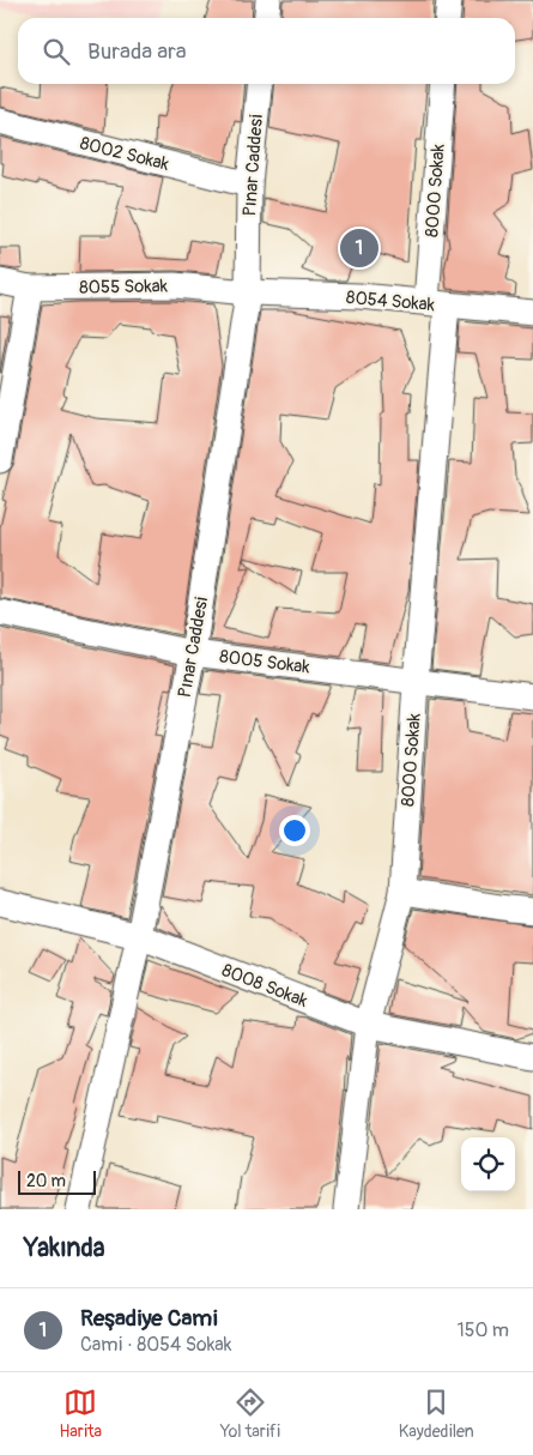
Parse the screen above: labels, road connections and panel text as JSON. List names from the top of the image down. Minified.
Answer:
{"streets":{"street":["8002 Sokak","Pınar Caddesi","8000 Sokak","8055 Sokak","8054 Sokak","8005 Sokak","8008 Sokak"]},"crossings":[["8002 Sokak","Pınar Caddesi"],["Pınar Caddesi","8055 Sokak"],["Pınar Caddesi","8054 Sokak"],["Pınar Caddesi","8005 Sokak"],["Pınar Caddesi","8008 Sokak"],["8000 Sokak","8054 Sokak"],["8000 Sokak","8005 Sokak"],["8000 Sokak","8008 Sokak"],["8055 Sokak","8054 Sokak"]],"scale_bar":"20 m","page":{"search":"Burada ara","pins":"1","scale":"20 m","heading":"Yakında","list":[{"mark":"1","name":"Reşadiye Cami","note":"Cami · 8054 Sokak","value":"150 m"}],"nav":["Harita","Yol tarifi","Kaydedilen"]}}
